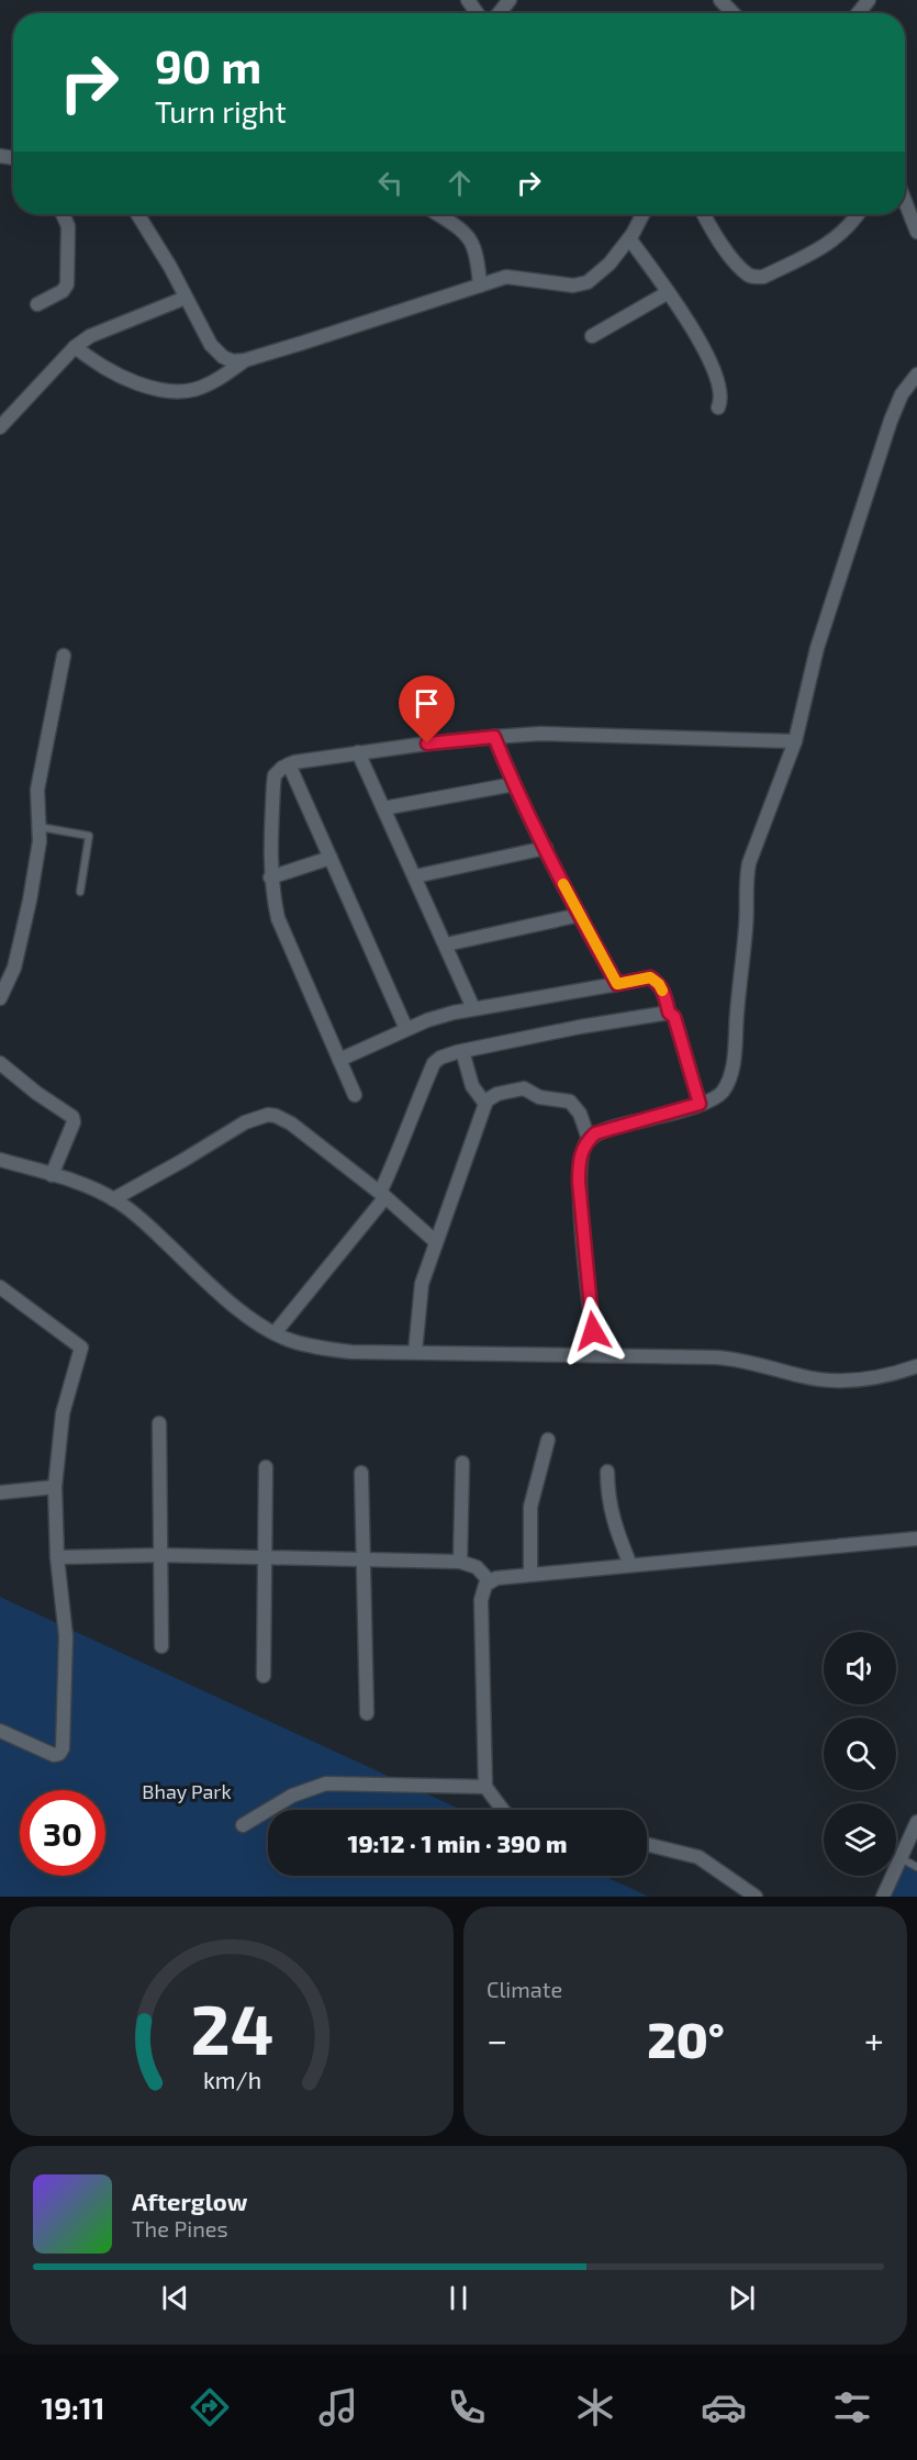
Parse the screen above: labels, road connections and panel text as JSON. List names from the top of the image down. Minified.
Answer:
{"parks":["Bhay Park"],"page":{"turn":["90 m","Turn right"],"limit":"30","trip":"19:12 · 1 min · 390 m","tile":"Climate","heat":["−","20°","+"],"song":["Afterglow","The Pines"],"tabs":"19:11","gauge":["24","km/h"]}}
